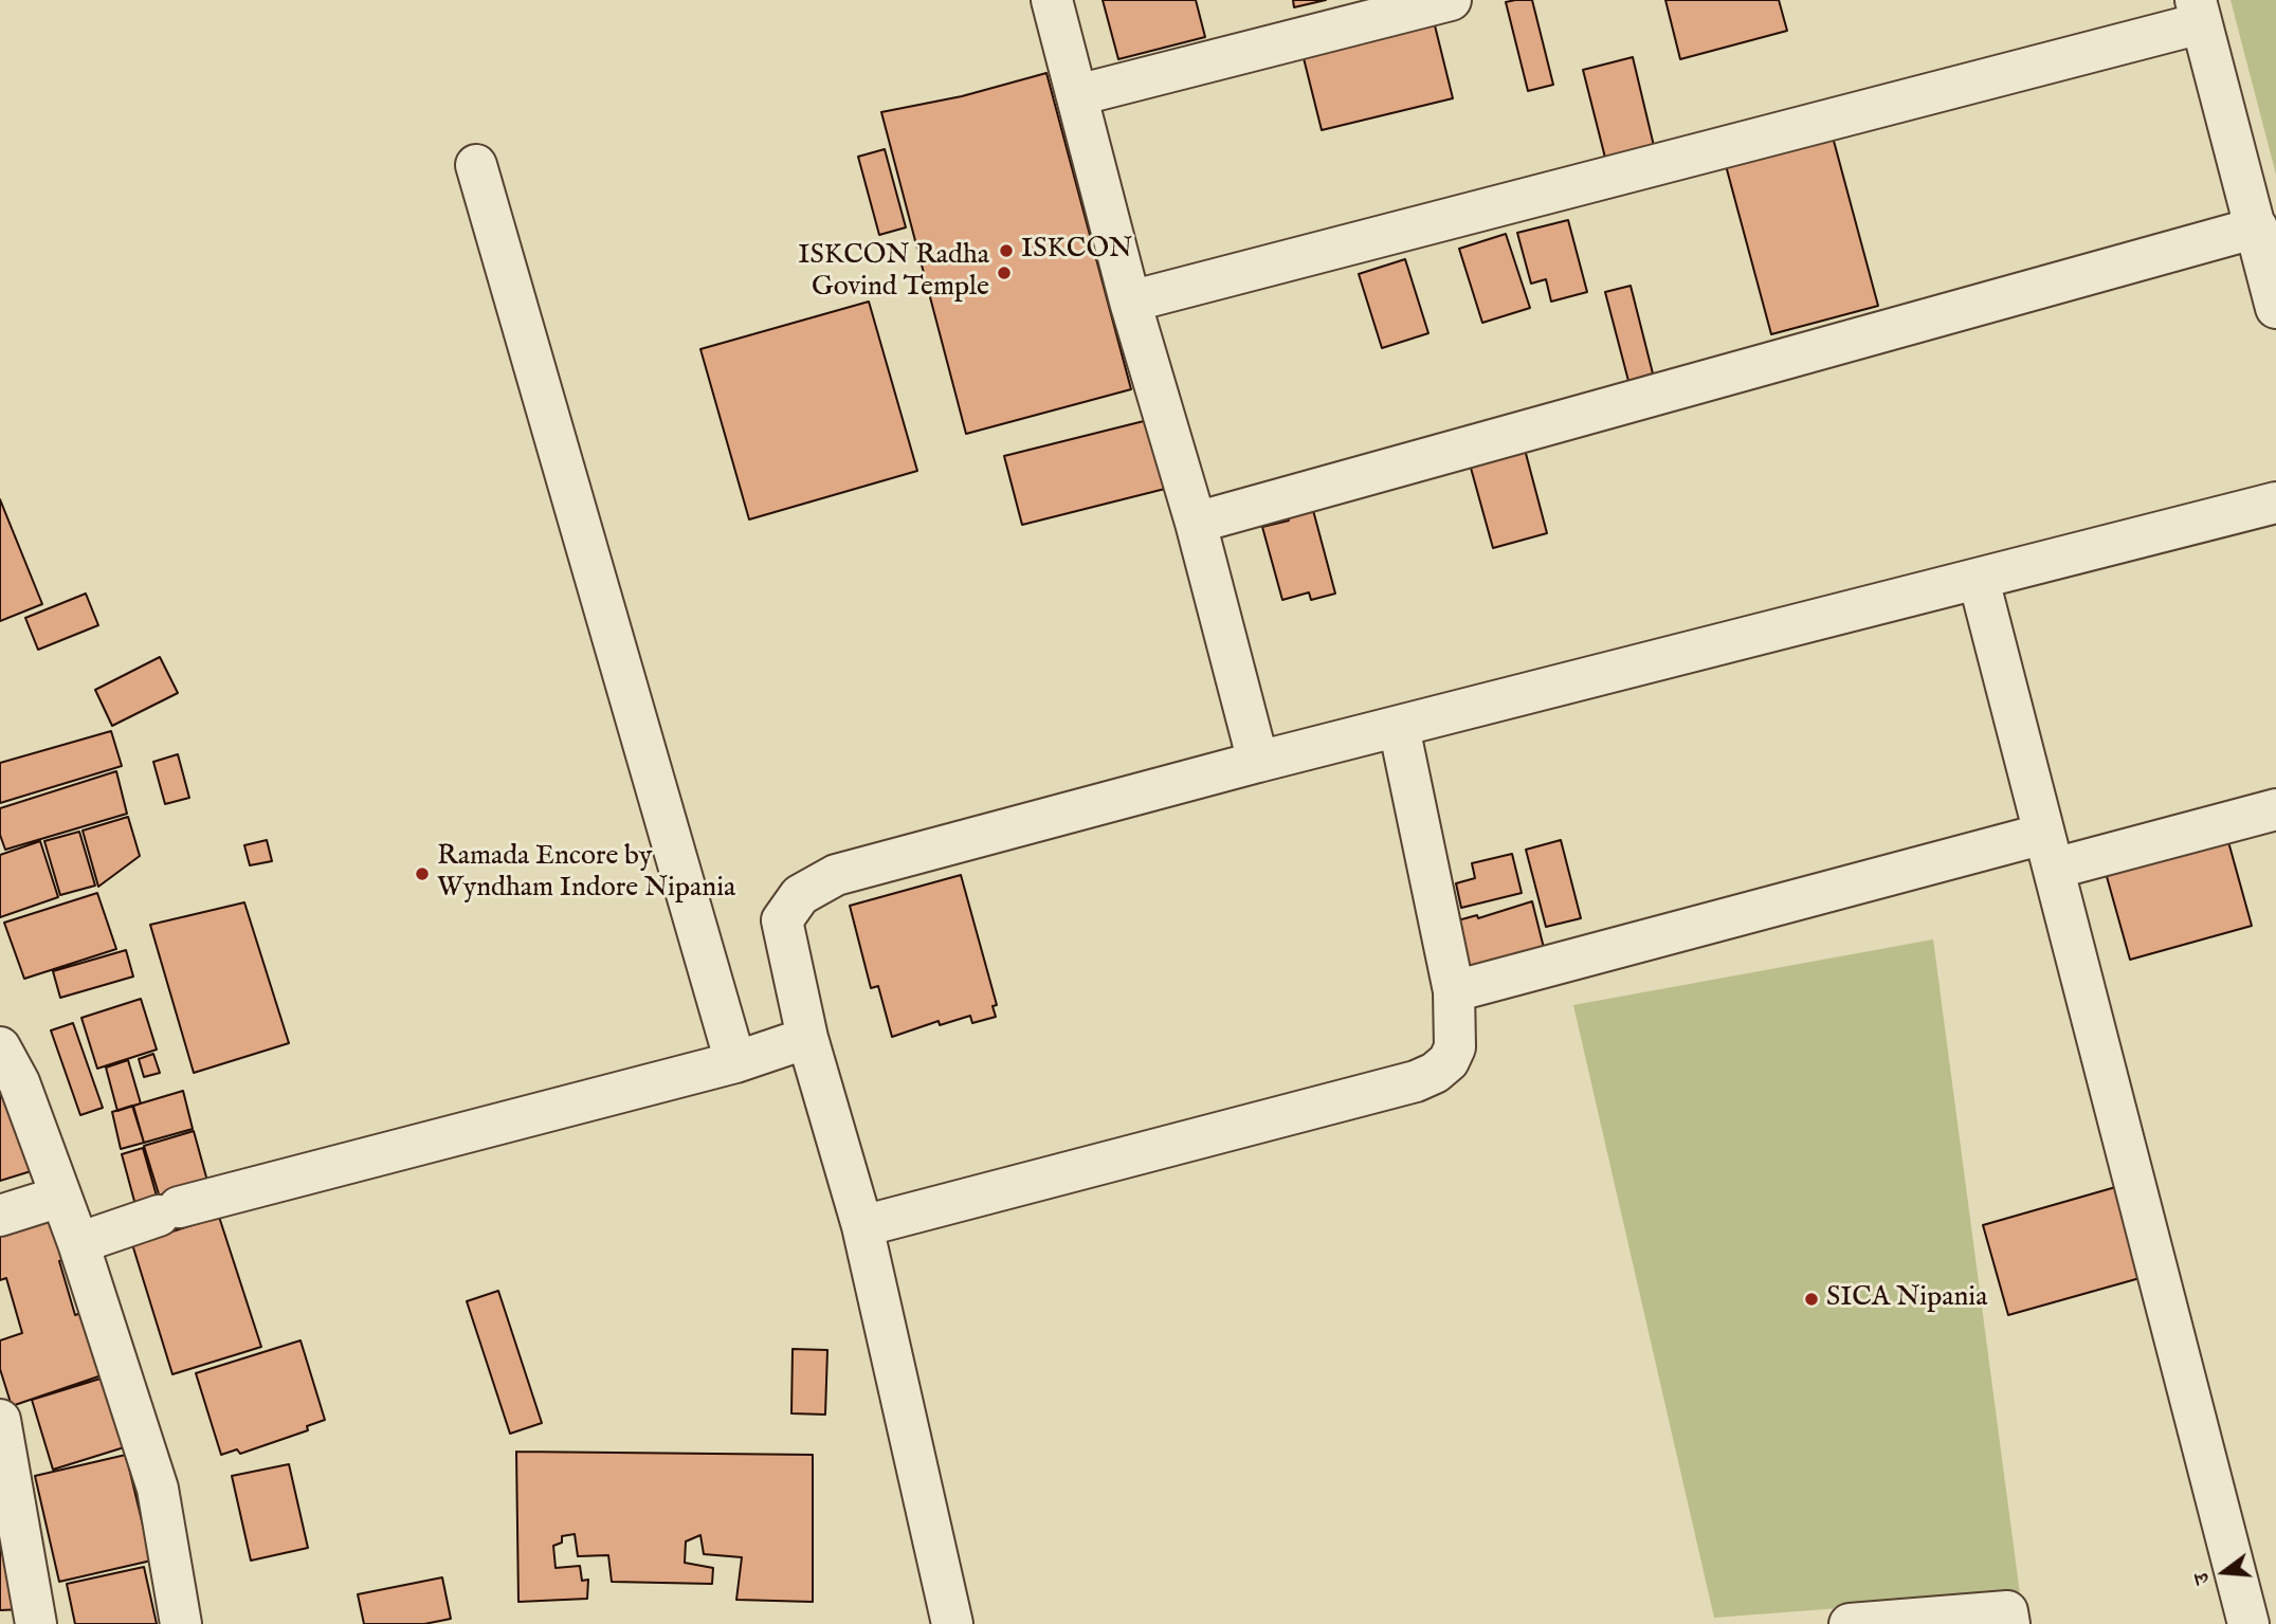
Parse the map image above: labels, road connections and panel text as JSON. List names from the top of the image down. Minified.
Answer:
{"places":["ISKCON","ISKCON Radha Govind Temple","Ramada Encore by Wyndham Indore Nipania","SICA Nipania"],"north":"left"}
